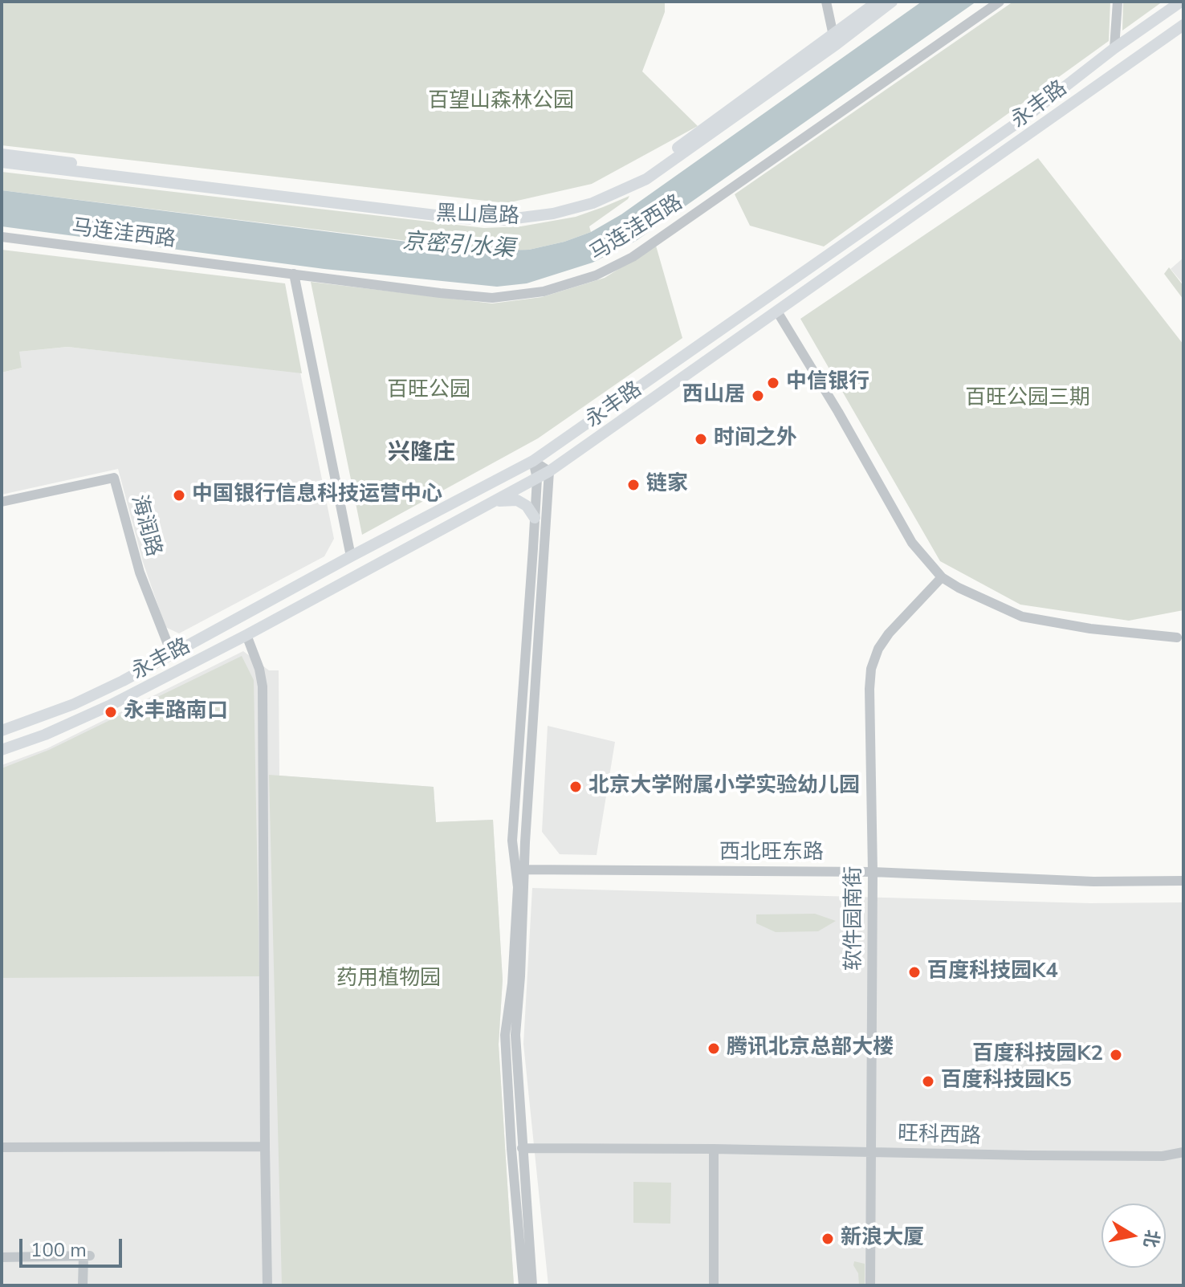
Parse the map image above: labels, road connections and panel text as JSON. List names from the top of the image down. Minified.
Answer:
{"streets":{"main road":["永丰路","黑山扈路"],"street":["马连洼西路","海润路","西北旺东路","软件园南街","旺科西路"]},"crossings":[["永丰路","海润路"],["西北旺东路","软件园南街"],["软件园南街","旺科西路"]],"districts":["兴隆庄"],"water":["京密引水渠"],"parks":["百望山森林公园","百旺公园","百旺公园三期","药用植物园"],"places":["中信银行","西山居","时间之外","链家","中国银行信息科技运营中心","永丰路南口","北京大学附属小学实验幼儿园","百度科技园K4","腾讯北京总部大楼","百度科技园K2","百度科技园K5","新浪大厦"],"scale_bar":"100 m","north":"right"}
